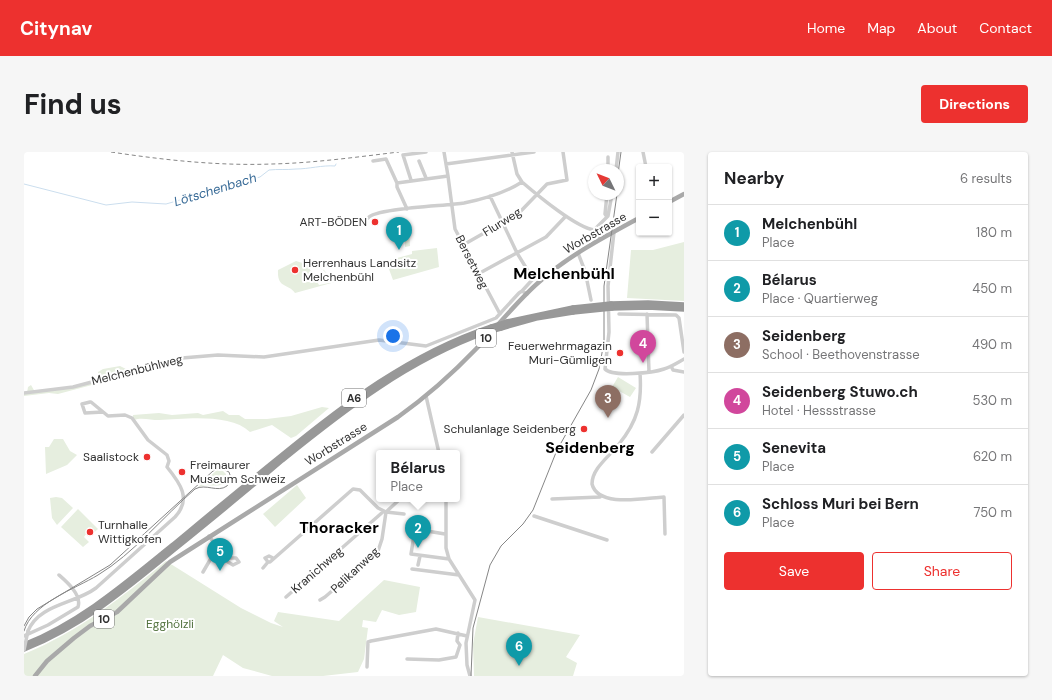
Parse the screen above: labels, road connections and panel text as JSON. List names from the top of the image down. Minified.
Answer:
{"streets":{"highway":["A6"],"main road":["Worbstrasse","10"],"street":["Flurweg","Bersetweg","Melchenbühlweg","Kranichweg","Pelikanweg"]},"crossings":[["Flurweg","Bersetweg"],["Bersetweg","Melchenbühlweg"],["Kranichweg","Pelikanweg"]],"districts":["Melchenbühl","Seidenberg","Thoracker"],"water":["Lötschenbach"],"parks":["Egghölzli"],"places":["ART-BÖDEN","Herrenhaus Landsitz Melchenbühl","Feuerwehrmagazin Muri-Gümligen","Schulanlage Seidenberg","Saalistock","Freimaurer Museum Schweiz","Turnhalle Wittigkofen"],"north":"top left","page":{"header":"Citynav","nav":["Home","Map","About","Contact"],"buttons":["Directions",["Save","Share"]],"title":"Find us","heading":["Nearby","6 results"],"map_buttons":["+","−"],"list":[{"mark":"1","name":"Melchenbühl","note":"Place","value":"180 m"},{"mark":"2","name":"Bélarus","note":"Place · Quartierweg","value":"450 m"},{"mark":"3","name":"Seidenberg","note":"School · Beethovenstrasse","value":"490 m"},{"mark":"4","name":"Seidenberg Stuwo.ch","note":"Hotel · Hessstrasse","value":"530 m"},{"mark":"5","name":"Senevita","note":"Place","value":"620 m"},{"mark":"6","name":"Schloss Muri bei Bern","note":"Place","value":"750 m"}],"pins":["1","4","3","2","5","6"],"popup":["Bélarus","Place"]}}
